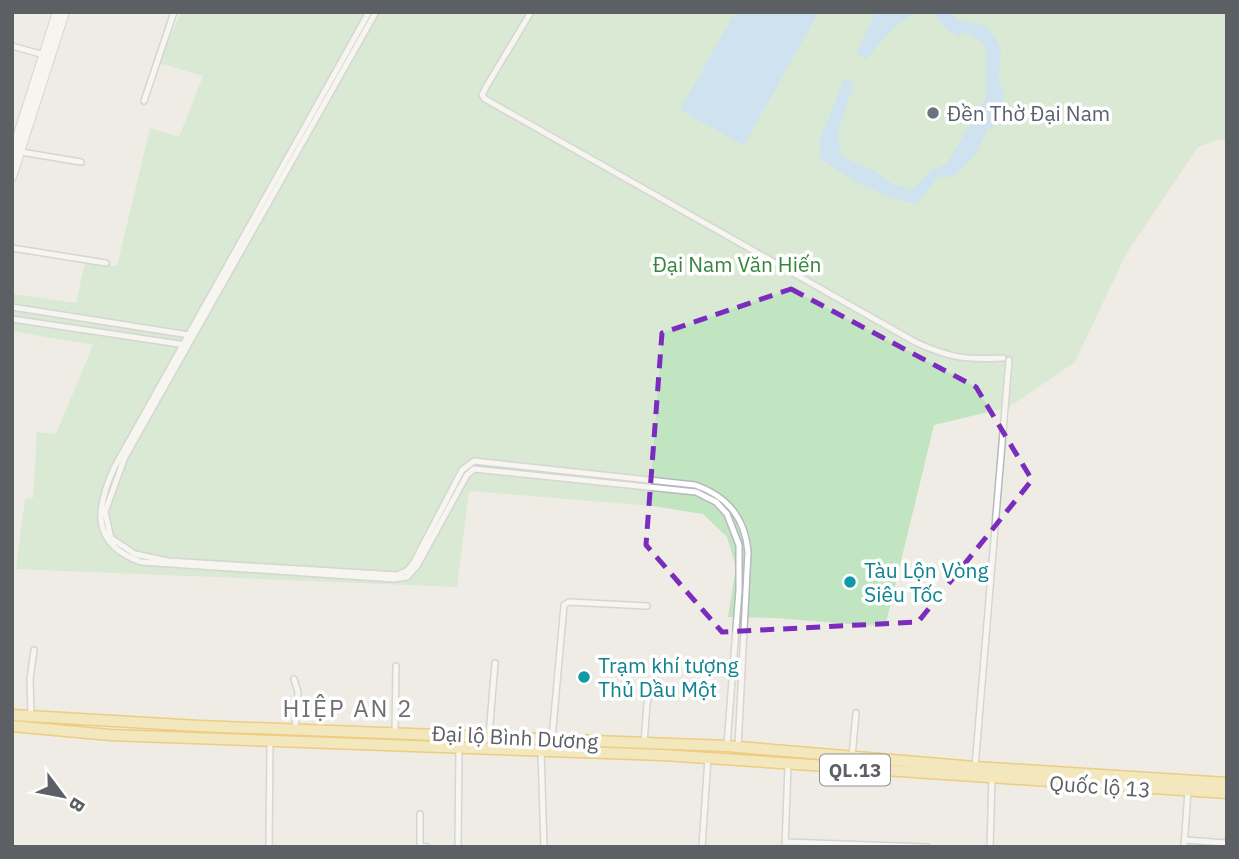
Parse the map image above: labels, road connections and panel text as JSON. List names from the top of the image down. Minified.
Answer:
{"streets":{"highway":["Đại lộ Bình Dương","QL.13","Quốc lộ 13"]},"crossings":[["Đại lộ Bình Dương","Quốc lộ 13"]],"districts":["HIỆP AN 2"],"parks":["Đại Nam Văn Hiến"],"places":["Đền Thờ Đại Nam","Tàu Lộn Vòng Siêu Tốc","Trạm khí tượng Thủ Dầu Một"],"north":"bottom right"}
